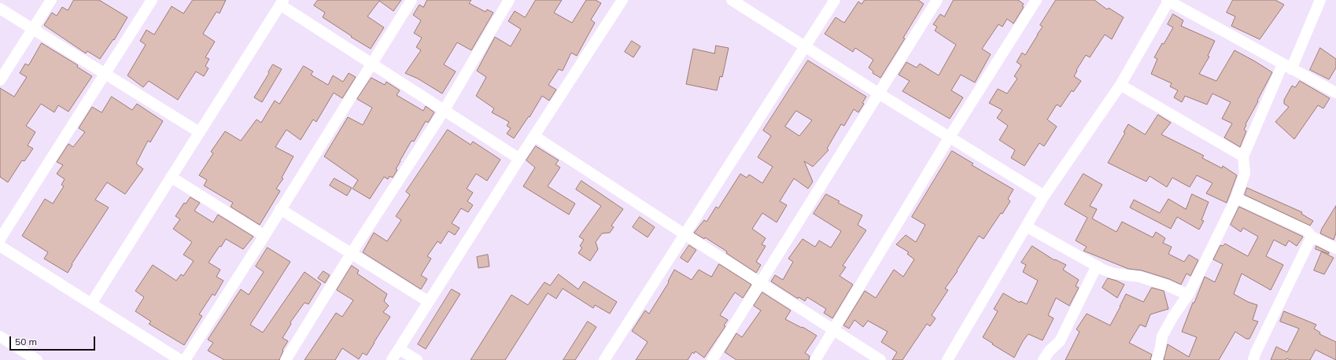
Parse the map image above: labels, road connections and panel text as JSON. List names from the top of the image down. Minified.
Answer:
{"scale_bar":"50 m"}
